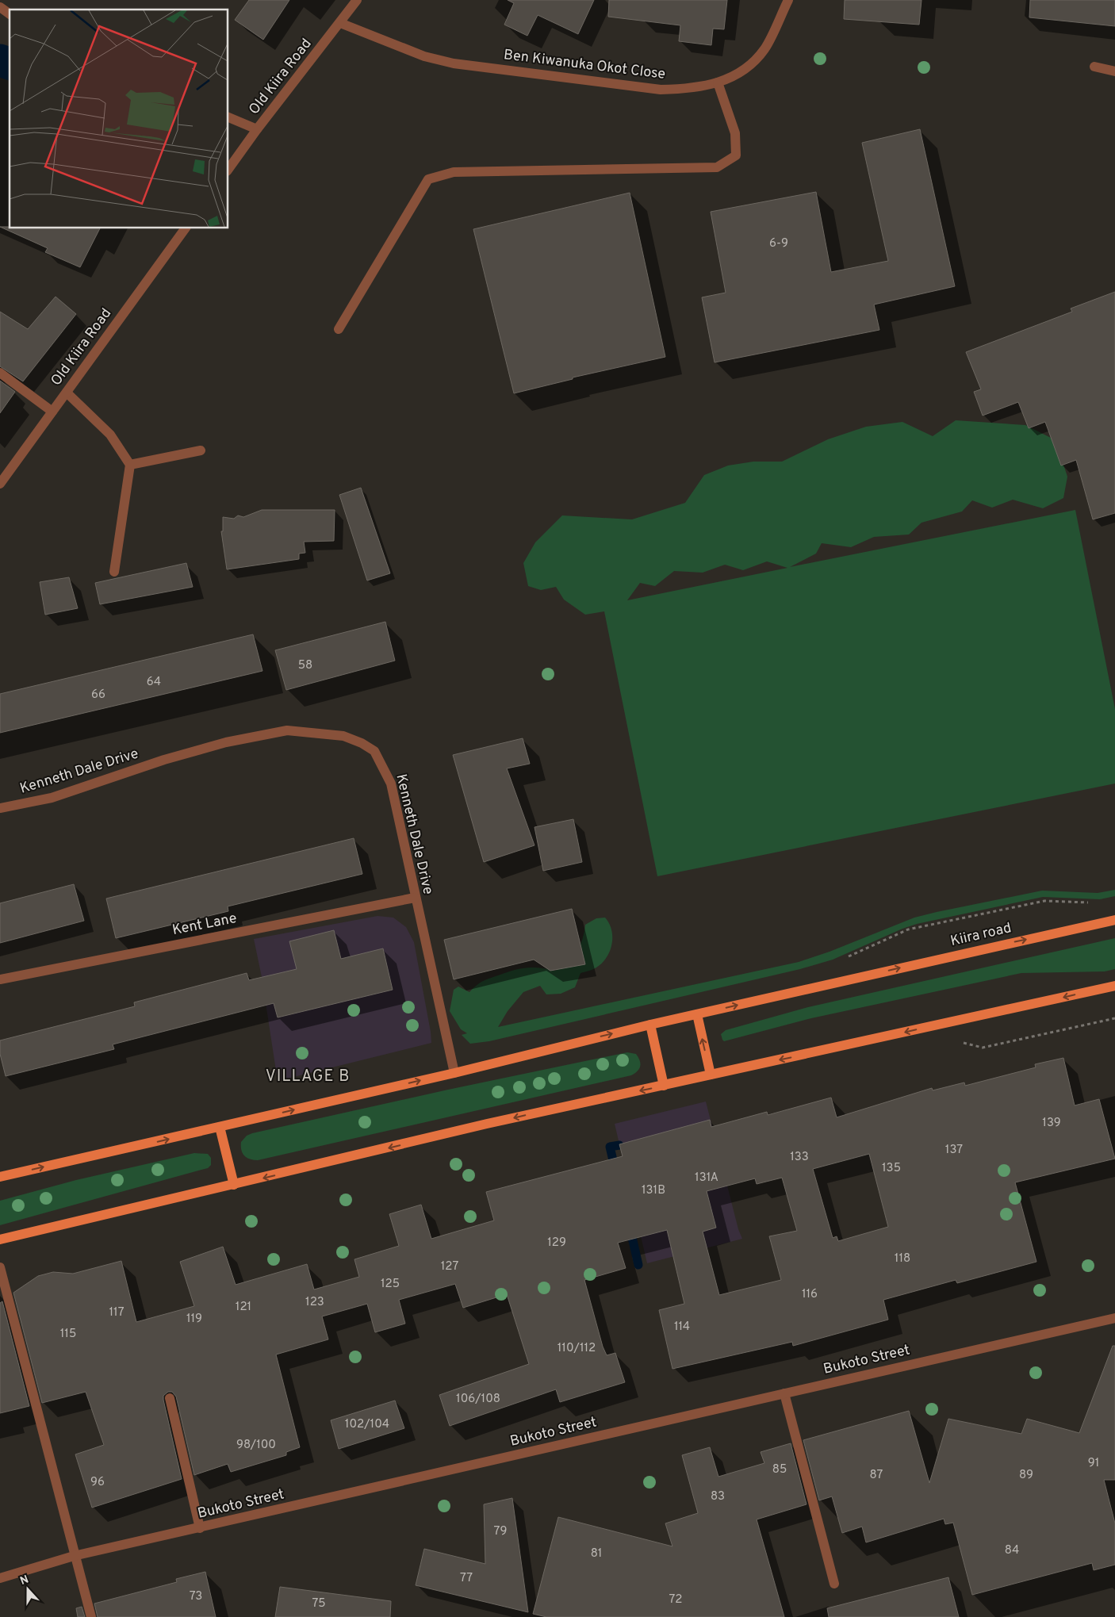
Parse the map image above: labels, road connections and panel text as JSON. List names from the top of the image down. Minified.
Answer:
{"streets":{"main road":["Kiira road"],"street":["Ben Kiwanuka Okot Close","Old Kiira Road","Kenneth Dale Drive","Kent Lane","Bukoto Street"]},"crossings":[["Ben Kiwanuka Okot Close","Old Kiira Road"],["Kenneth Dale Drive","Kent Lane"],["Kenneth Dale Drive","Kiira road"]],"districts":["VILLAGE B"],"house_numbers":["6-9","58","64","66","139","137","133","135","131A","131B","129","118","127","125","116","123","121","117","119","114","115","110/112","106/108","102/104","98/100","91","85","87","89","96","83","79","84","81","77","73","72","75"],"north":"top"}
